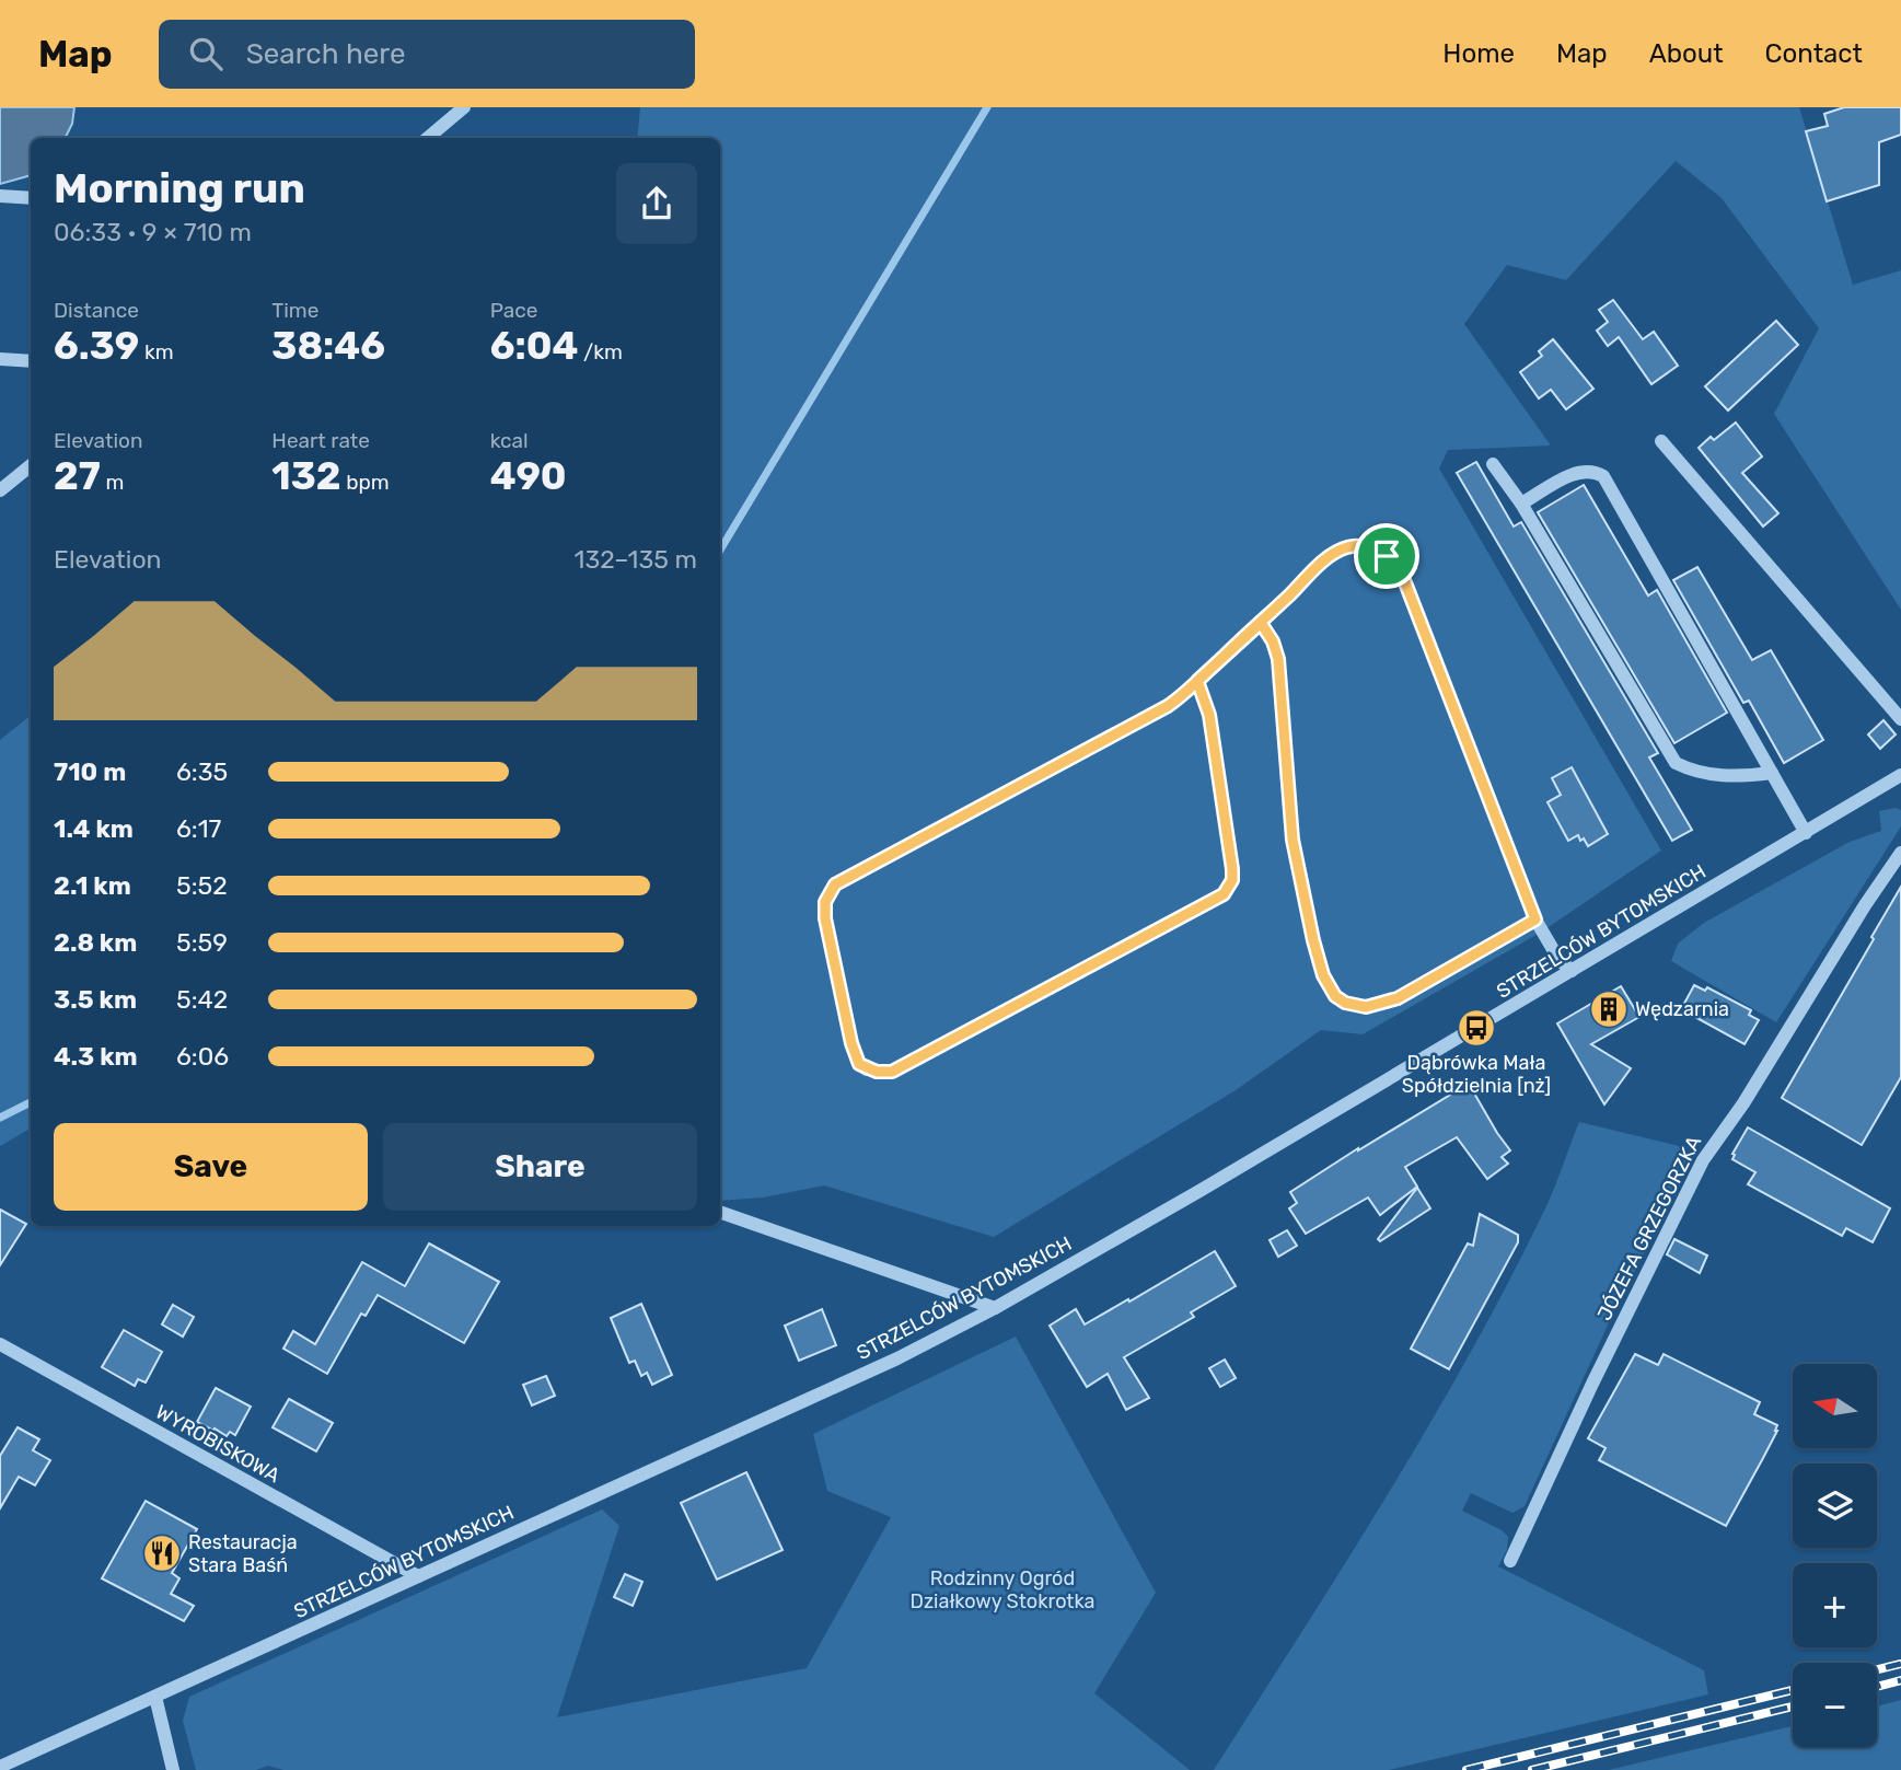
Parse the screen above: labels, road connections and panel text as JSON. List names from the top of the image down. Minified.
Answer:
{"streets":{"street":["STRZELCÓW BYTOMSKICH","JÓZEFA GRZEGORZKA","WYROBISKOWA"]},"crossings":[["STRZELCÓW BYTOMSKICH","WYROBISKOWA"]],"parks":["Rodzinny Ogród Działkowy Stokrotka"],"places":{"building":["Wędzarnia"],"bus stop":["Dąbrówka Mała Spółdzielnia [nż]"],"restaurant":["Restauracja Stara Baśń"]},"north":"left","page":{"header":"Map","search":"Search here","nav":["Home","Map","About","Contact"],"heading":["Morning run","06:33 · 9 × 710 m"],"stats":[["Distance","6.39 km"],["Time","38:46"],["Pace","6:04 /km"],["Elevation","27 m"],["Heart rate","132 bpm"],["kcal","490"]],"chart":["Elevation","132–135 m"],"list":[{"name":"710 m","note":"6:35"},{"name":"1.4 km","note":"6:17"},{"name":"2.1 km","note":"5:52"},{"name":"2.8 km","note":"5:59"},{"name":"3.5 km","note":"5:42"},{"name":"4.3 km","note":"6:06"}],"buttons":["Save","Share"],"map_buttons":["+","−"]}}
